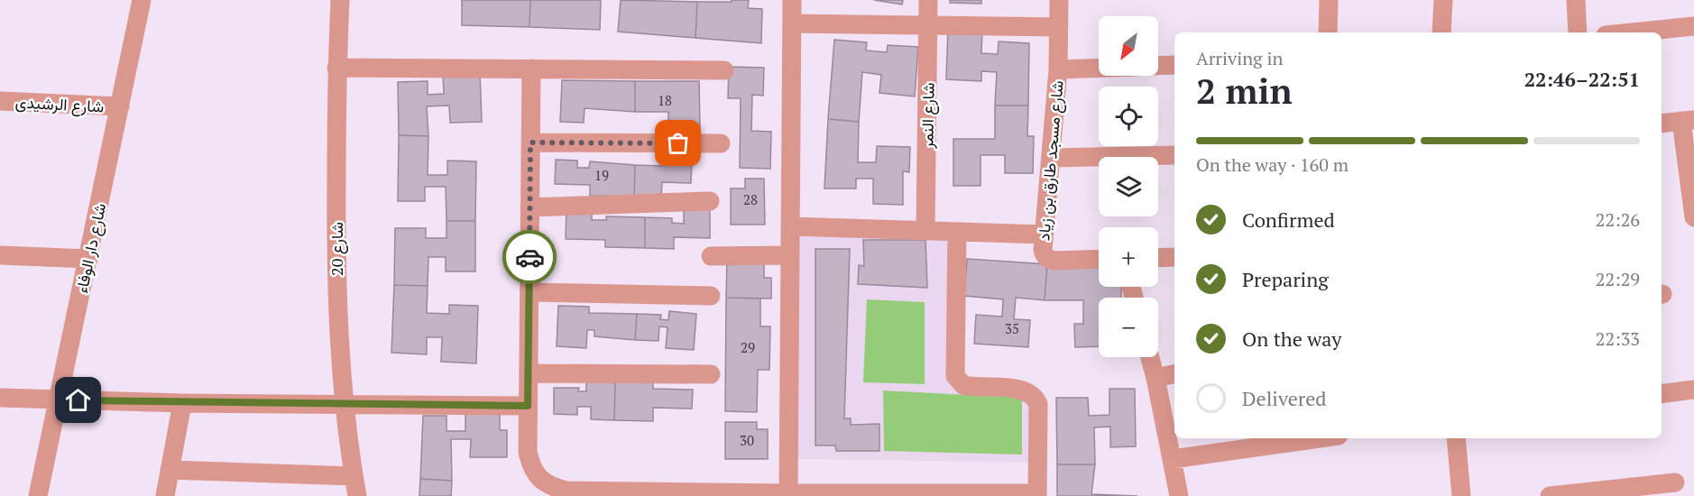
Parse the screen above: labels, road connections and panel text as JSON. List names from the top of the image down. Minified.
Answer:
{"streets":{"street":["شارع الرشيدى","شارع النمر","شارع مسجد طارق بن زياد","شارع دار الوفاء","شارع 20"]},"crossings":[["شارع الرشيدى","شارع دار الوفاء"]],"house_numbers":["18","19","28","35","29","30"],"north":"bottom left","page":{"map_buttons":["+","−"],"heading":["2 min","Arriving in","22:46–22:51"],"bar":"On the way · 160 m","list":[["Confirmed","22:26"],["Preparing","22:29"],["On the way","22:33"],"Delivered"]}}
